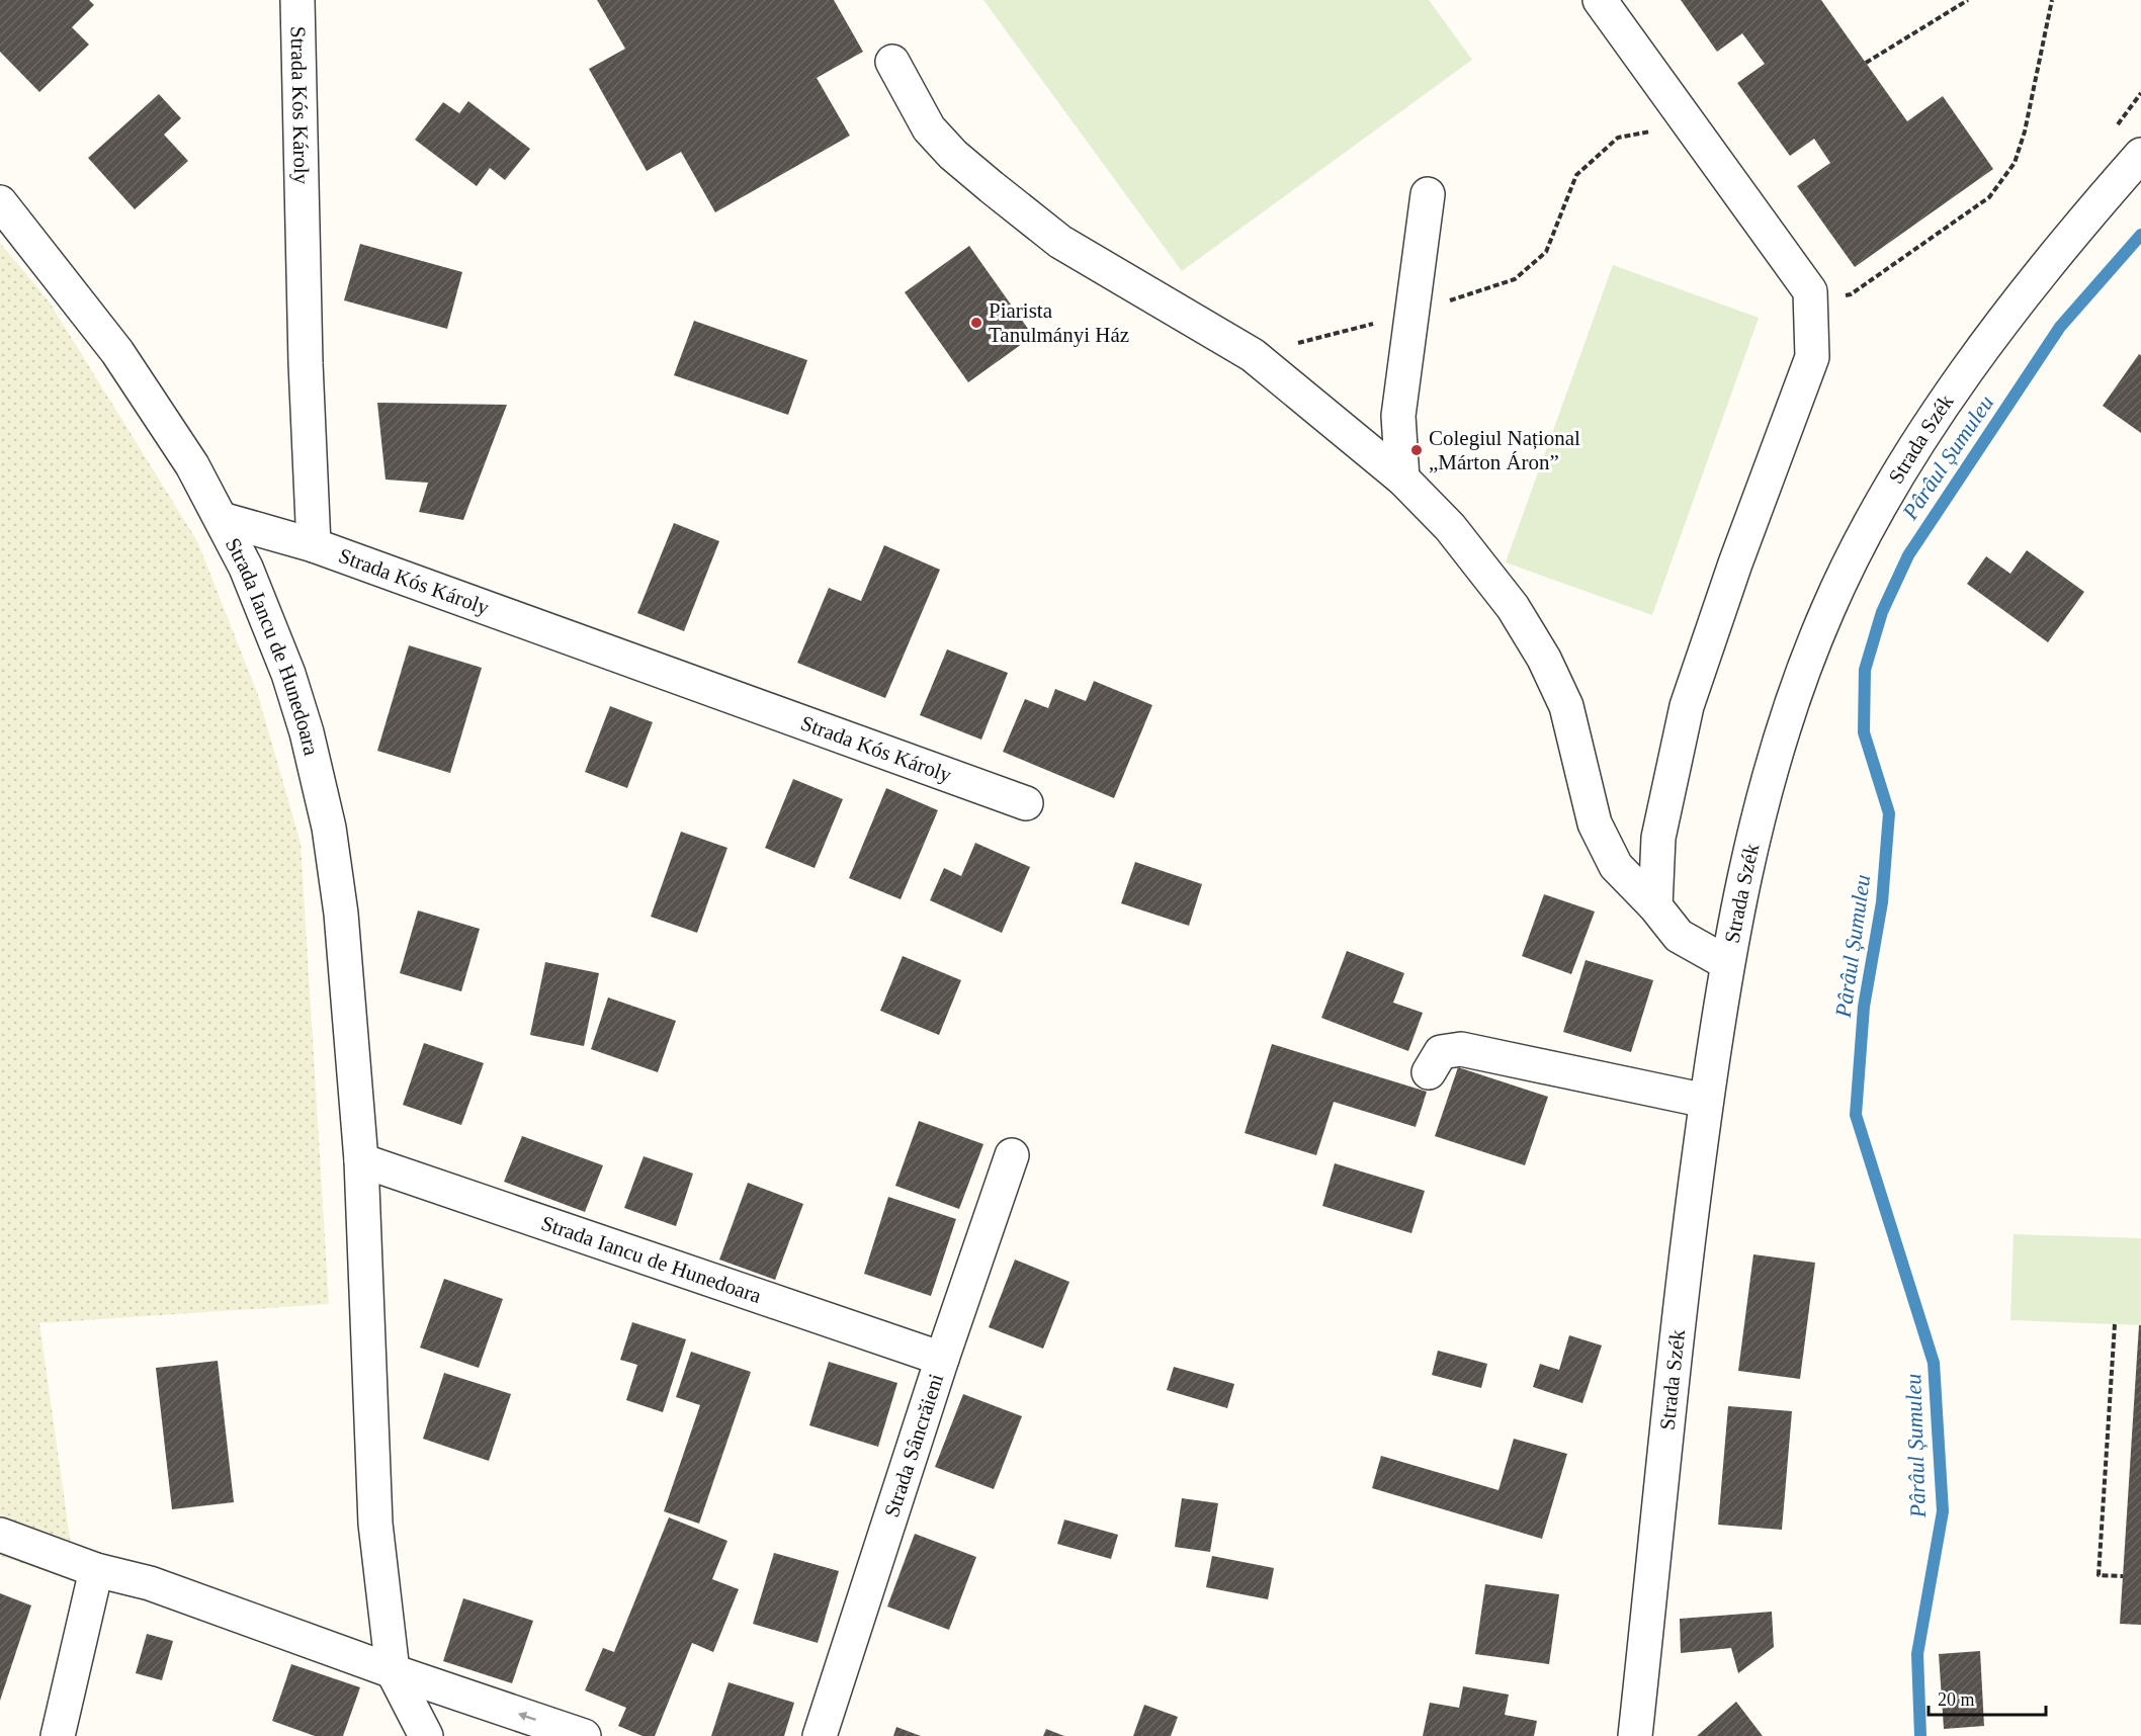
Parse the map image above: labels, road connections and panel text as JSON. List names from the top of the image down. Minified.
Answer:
{"streets":{"street":["Strada Kós Károly","Strada Szék","Strada Iancu de Hunedoara","Strada Sâncrăieni"]},"crossings":[["Strada Iancu de Hunedoara","Strada Sâncrăieni"]],"water":["Pârâul Șumuleu"],"places":["Piarista Tanulmányi Ház","Colegiul Național „Márton Áron”"],"scale_bar":"20 m"}
